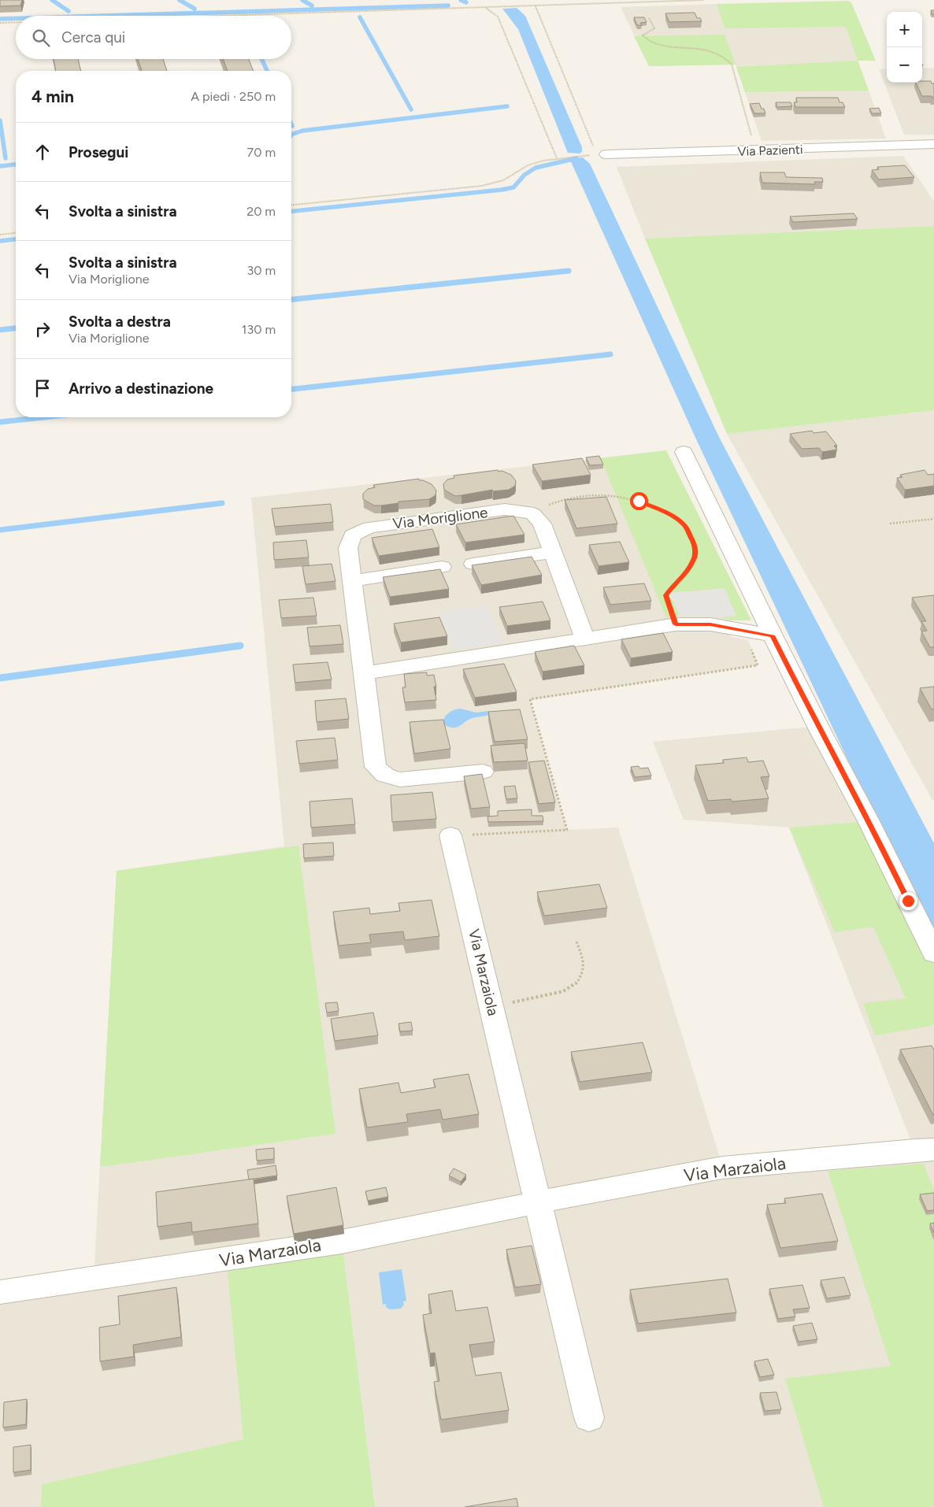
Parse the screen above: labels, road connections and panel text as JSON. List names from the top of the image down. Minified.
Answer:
{"streets":{"street":["Via Pazienti","Via Moriglione","Via Marzaiola"]},"page":{"map_buttons":["+","−"],"search":"Cerca qui","heading":["4 min","A piedi · 250 m"],"list":[["Prosegui","70 m"],["Svolta a sinistra","20 m"],["Svolta a sinistra","Via Moriglione","30 m"],["Svolta a destra","Via Moriglione","130 m"],"Arrivo a destinazione"]}}
